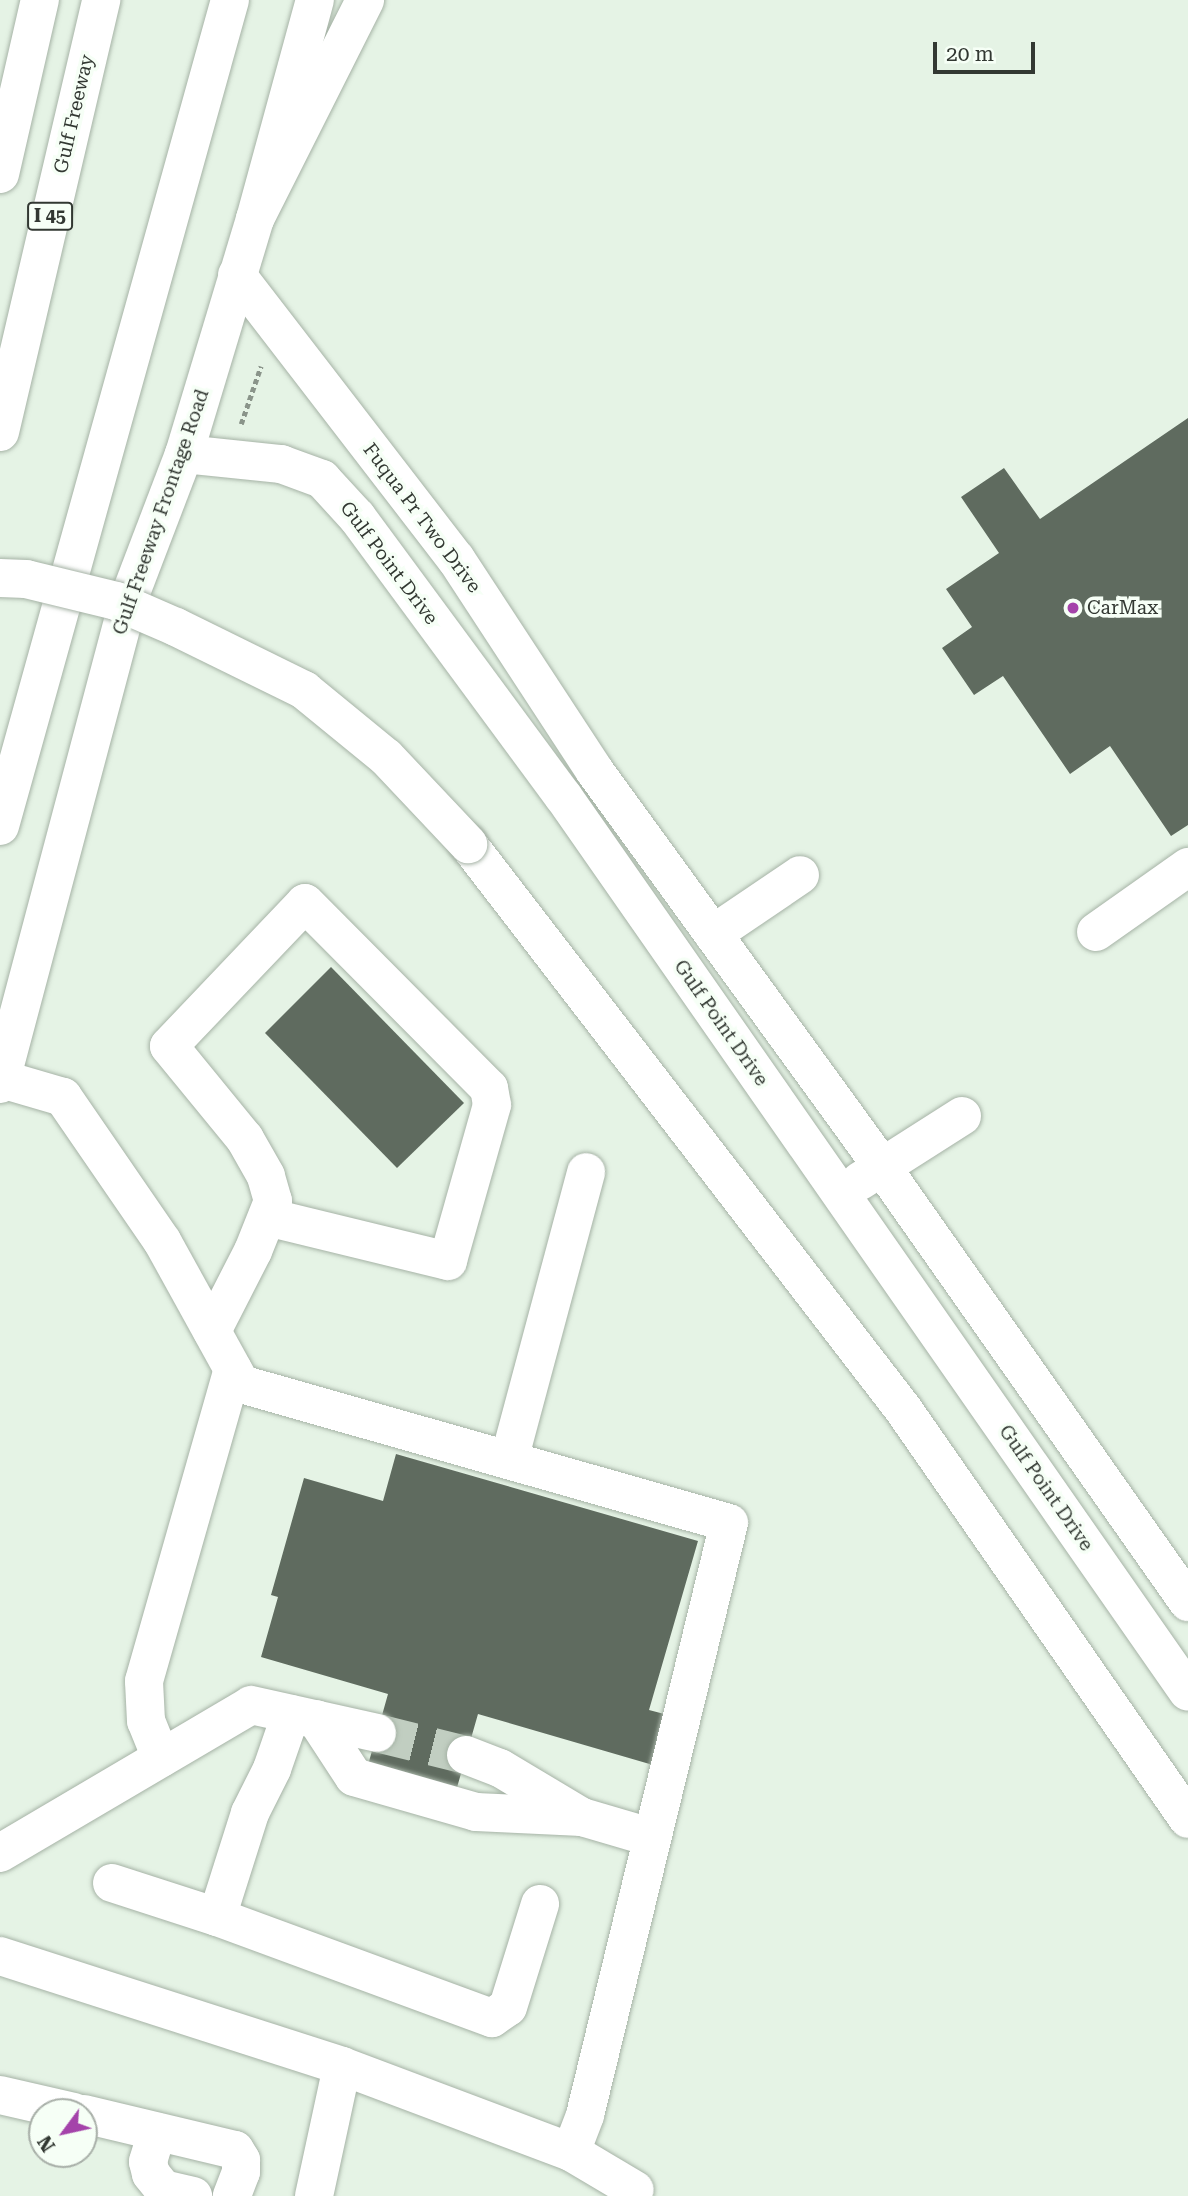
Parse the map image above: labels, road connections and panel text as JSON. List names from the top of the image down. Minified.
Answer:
{"streets":{"main road":["Gulf Freeway","I 45","Gulf Freeway Frontage Road","Fuqua Pr Two Drive","Gulf Point Drive"]},"crossings":[["Gulf Freeway Frontage Road","Fuqua Pr Two Drive"],["Gulf Freeway Frontage Road","Gulf Point Drive"]],"places":["CarMax"],"scale_bar":"20 m","north":"bottom left"}
